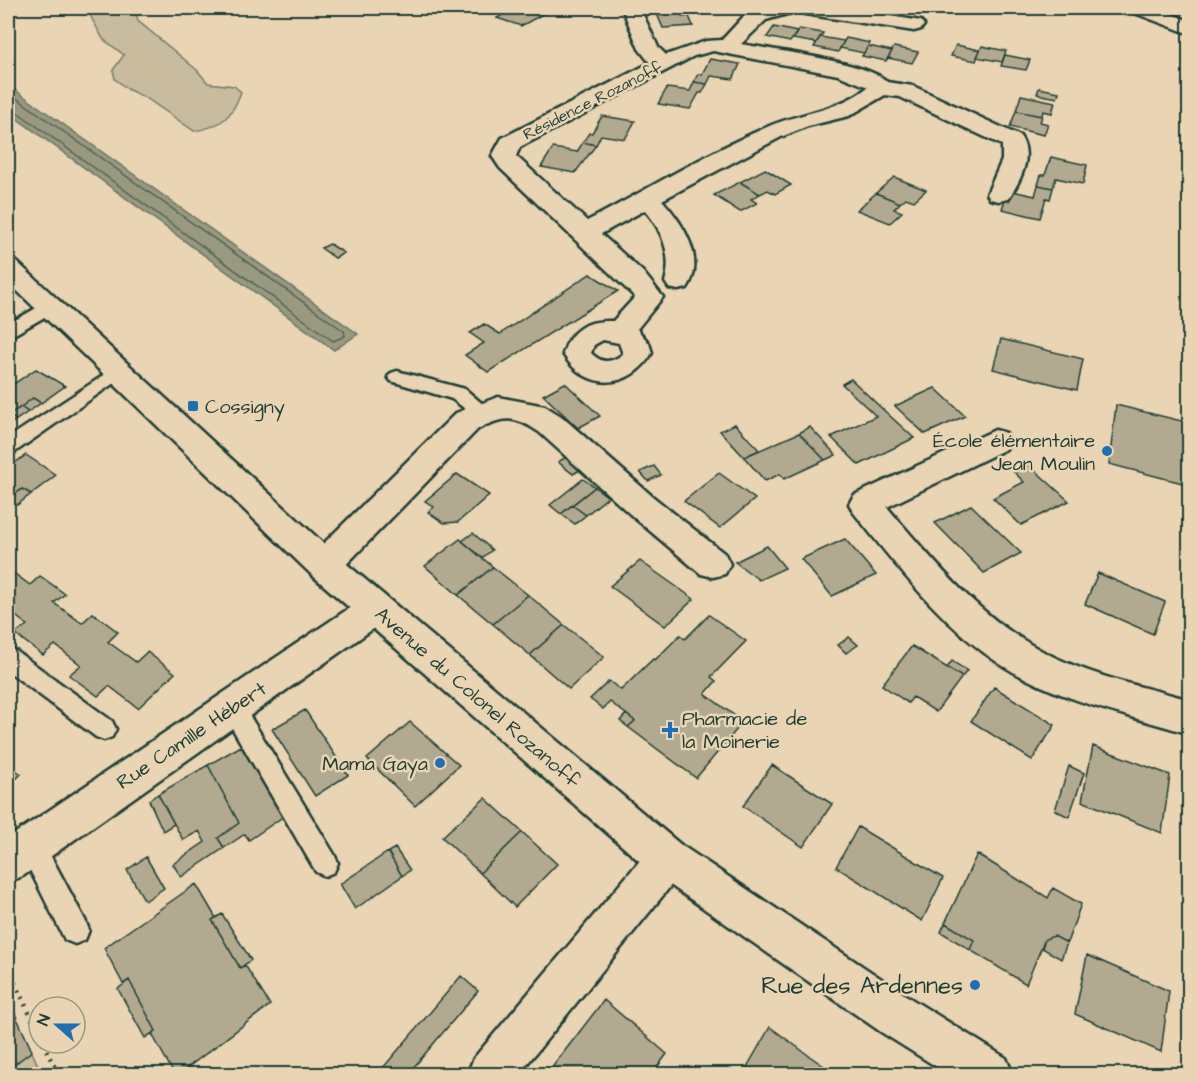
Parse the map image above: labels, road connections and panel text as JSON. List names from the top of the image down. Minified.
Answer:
{"streets":{"street":["Résidence Rozanoff","Avenue du Colonel Rozanoff","Rue Camille Hébert"]},"crossings":[["Avenue du Colonel Rozanoff","Rue Camille Hébert"]],"places":{"transit":["Cossigny"],"other":["École élémentaire Jean Moulin","Mama Gaya","Rue des Ardennes"],"health":["Pharmacie de la Moinerie"]},"north":"left"}
